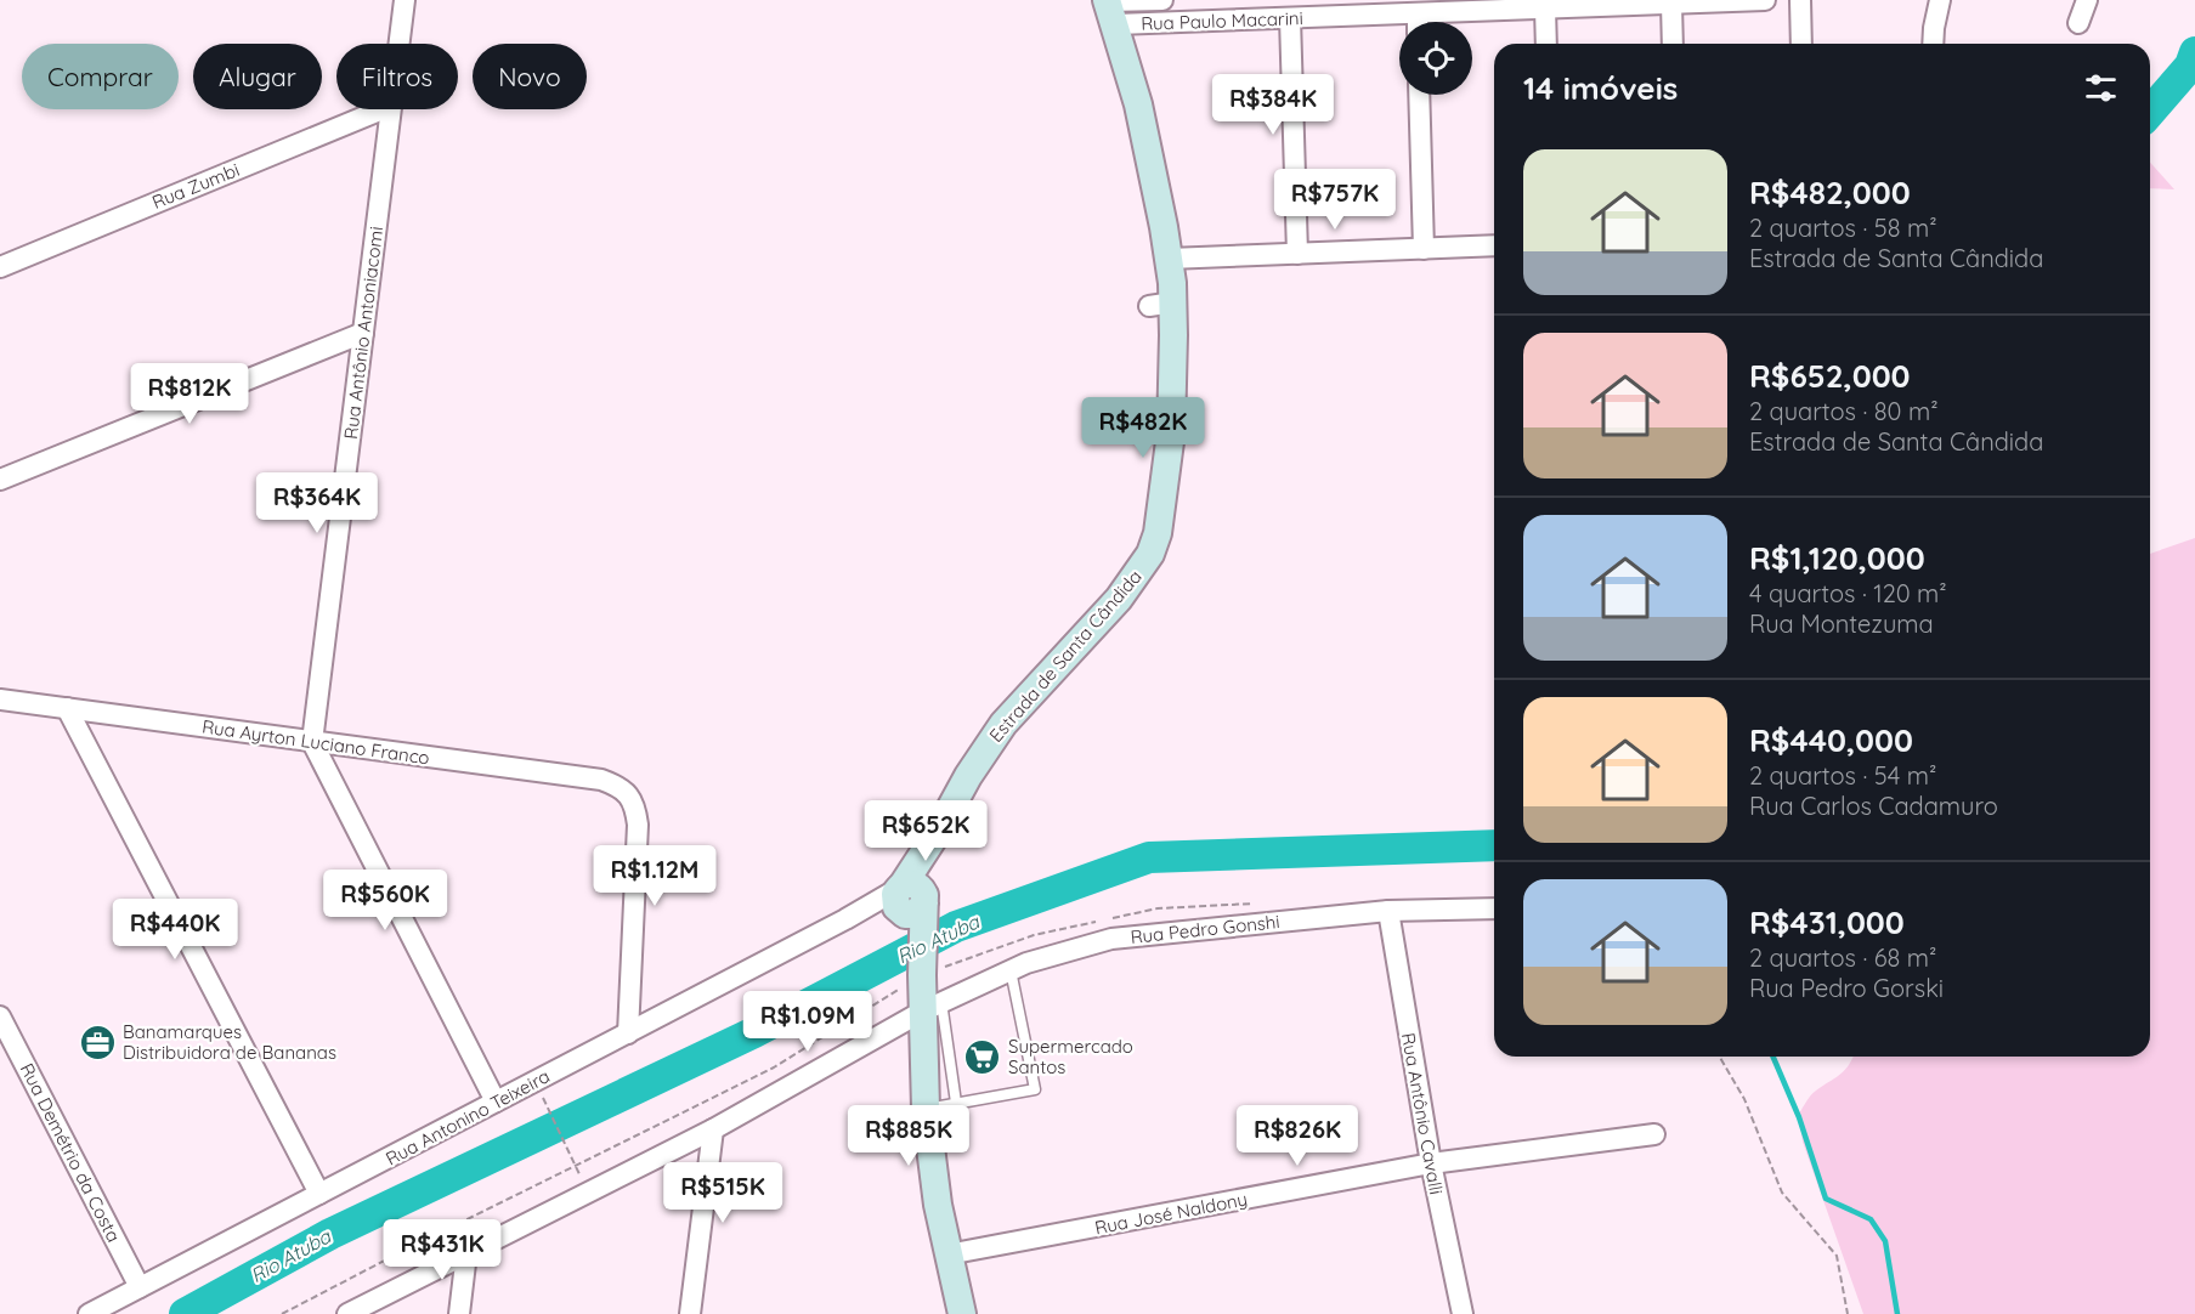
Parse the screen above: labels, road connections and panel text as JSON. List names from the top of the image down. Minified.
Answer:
{"streets":{"main road":["Estrada de Santa Cândida"],"street":["Rua Paulo Macarini","Rua Zumbi","Rua Antônio Antoniacomi","Rua Ayrton Luciano Franco","Rua Pedro Gonshi","Rua Antônio Cavalli","Rua Antonino Teixeira","Rua Demétrio da Costa","Rua José Naldony"]},"crossings":[["Rua Paulo Macarini","Estrada de Santa Cândida"],["Rua Antônio Antoniacomi","Rua Ayrton Luciano Franco"],["Estrada de Santa Cândida","Rua Pedro Gonshi"],["Estrada de Santa Cândida","Rua Antonino Teixeira"],["Estrada de Santa Cândida","Rua José Naldony"],["Rua Ayrton Luciano Franco","Rua Antonino Teixeira"],["Rua Pedro Gonshi","Rua Antônio Cavalli"],["Rua Antônio Cavalli","Rua José Naldony"],["Rua Antonino Teixeira","Rua Demétrio da Costa"]],"water":["Rio Atuba"],"places":{"office":["Banamarques Distribuidora de Bananas"],"supermarket":["Supermercado Santos"]},"page":{"chip":["Comprar","Alugar","Filtros","Novo"],"heading":"14 imóveis","price":["R$384K","R$757K","R$812K","R$482K","R$364K","R$652K","R$1.12M","R$560K","R$440K","R$1.09M","R$885K","R$826K","R$515K","R$431K"],"list":[{"name":"R$482,000","note":"2 quartos · 58 m² · Estrada de Santa Cândida"},{"name":"R$652,000","note":"2 quartos · 80 m² · Estrada de Santa Cândida"},{"name":"R$1,120,000","note":"4 quartos · 120 m² · Rua Montezuma"},{"name":"R$440,000","note":"2 quartos · 54 m² · Rua Carlos Cadamuro"},{"name":"R$431,000","note":"2 quartos · 68 m² · Rua Pedro Gorski"}]}}
